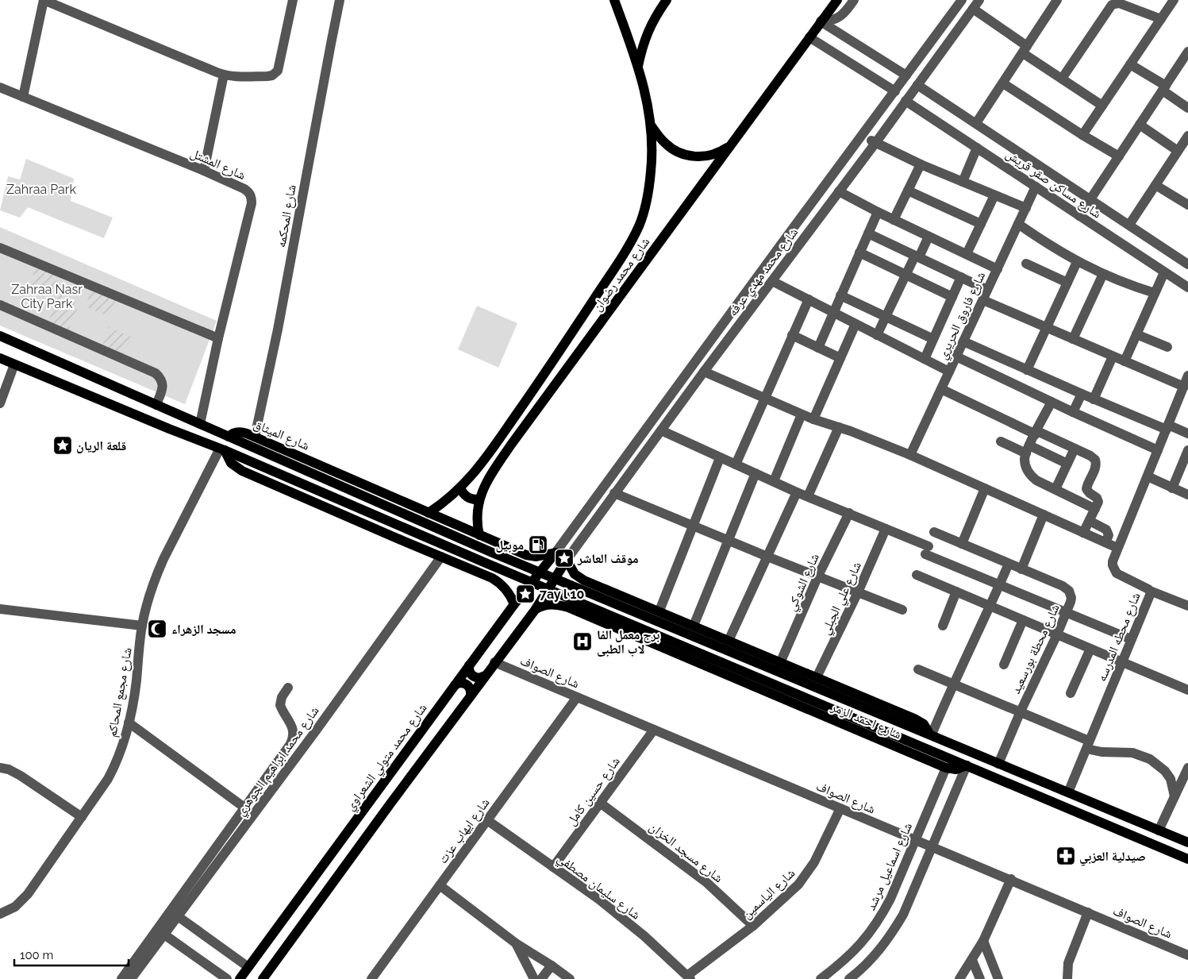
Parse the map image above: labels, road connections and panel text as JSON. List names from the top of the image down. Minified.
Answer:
{"streets":{"main road":["شارع محمد رضوان","شارع الميثاق","شارع احمد الزمر","شارع محمد متولي الشعراوي"],"street":["شارع المشتل","شارع مساكن صقر قريش","شارع المحكمه","شارع محمد مهدي عرفه","شارع فاروق الحريري","شارع الشوكي","شارع علي الجبلي","شارع محطه المدرسه","شارع محطة بورسعيد","شارع الصواف","شارع مجمع المحاكم","شارع محمد ابراهيم الجوهري","شارع حسين كامل","شارع ايهاب عزت","شارع مسجد الخزان","شارع اسماعيل مرشد","شارع سليمان مصطفي","شارع الياسمين"]},"crossings":[["شارع مساكن صقر قريش","شارع محمد مهدي عرفه"],["شارع مساكن صقر قريش","شارع فاروق الحريري"],["شارع المحكمه","شارع الميثاق"],["شارع محمد مهدي عرفه","شارع الميثاق"],["شارع محمد مهدي عرفه","شارع احمد الزمر"],["شارع محمد مهدي عرفه","شارع محمد متولي الشعراوي"],["شارع محمد رضوان","شارع الميثاق"],["شارع الميثاق","شارع محمد متولي الشعراوي"],["شارع الشوكي","شارع احمد الزمر"],["شارع علي الجبلي","شارع احمد الزمر"],["شارع محطه المدرسه","شارع احمد الزمر"],["شارع محطة بورسعيد","شارع احمد الزمر"],["شارع الصواف","شارع حسين كامل"],["شارع الصواف","شارع ايهاب عزت"],["شارع الصواف","شارع اسماعيل مرشد"],["شارع الصواف","شارع الياسمين"],["شارع احمد الزمر","شارع اسماعيل مرشد"],["شارع حسين كامل","شارع مسجد الخزان"],["شارع حسين كامل","شارع سليمان مصطفي"],["شارع ايهاب عزت","شارع سليمان مصطفي"],["شارع مسجد الخزان","شارع الياسمين"],["شارع سليمان مصطفي","شارع الياسمين"]],"parks":["Zahraa Park","Zahraa Nasr City Park"],"places":{"place":["قلعة الريان","موقف العاشر","7ay l 10"],"fuel station":["موبيل"],"mosque":["مسجد الزهراء"],"hospital":["برج معمل الفا لاب الطبى"],"pharmacy":["صيدلية العزبي"]},"scale_bar":"100 m"}
